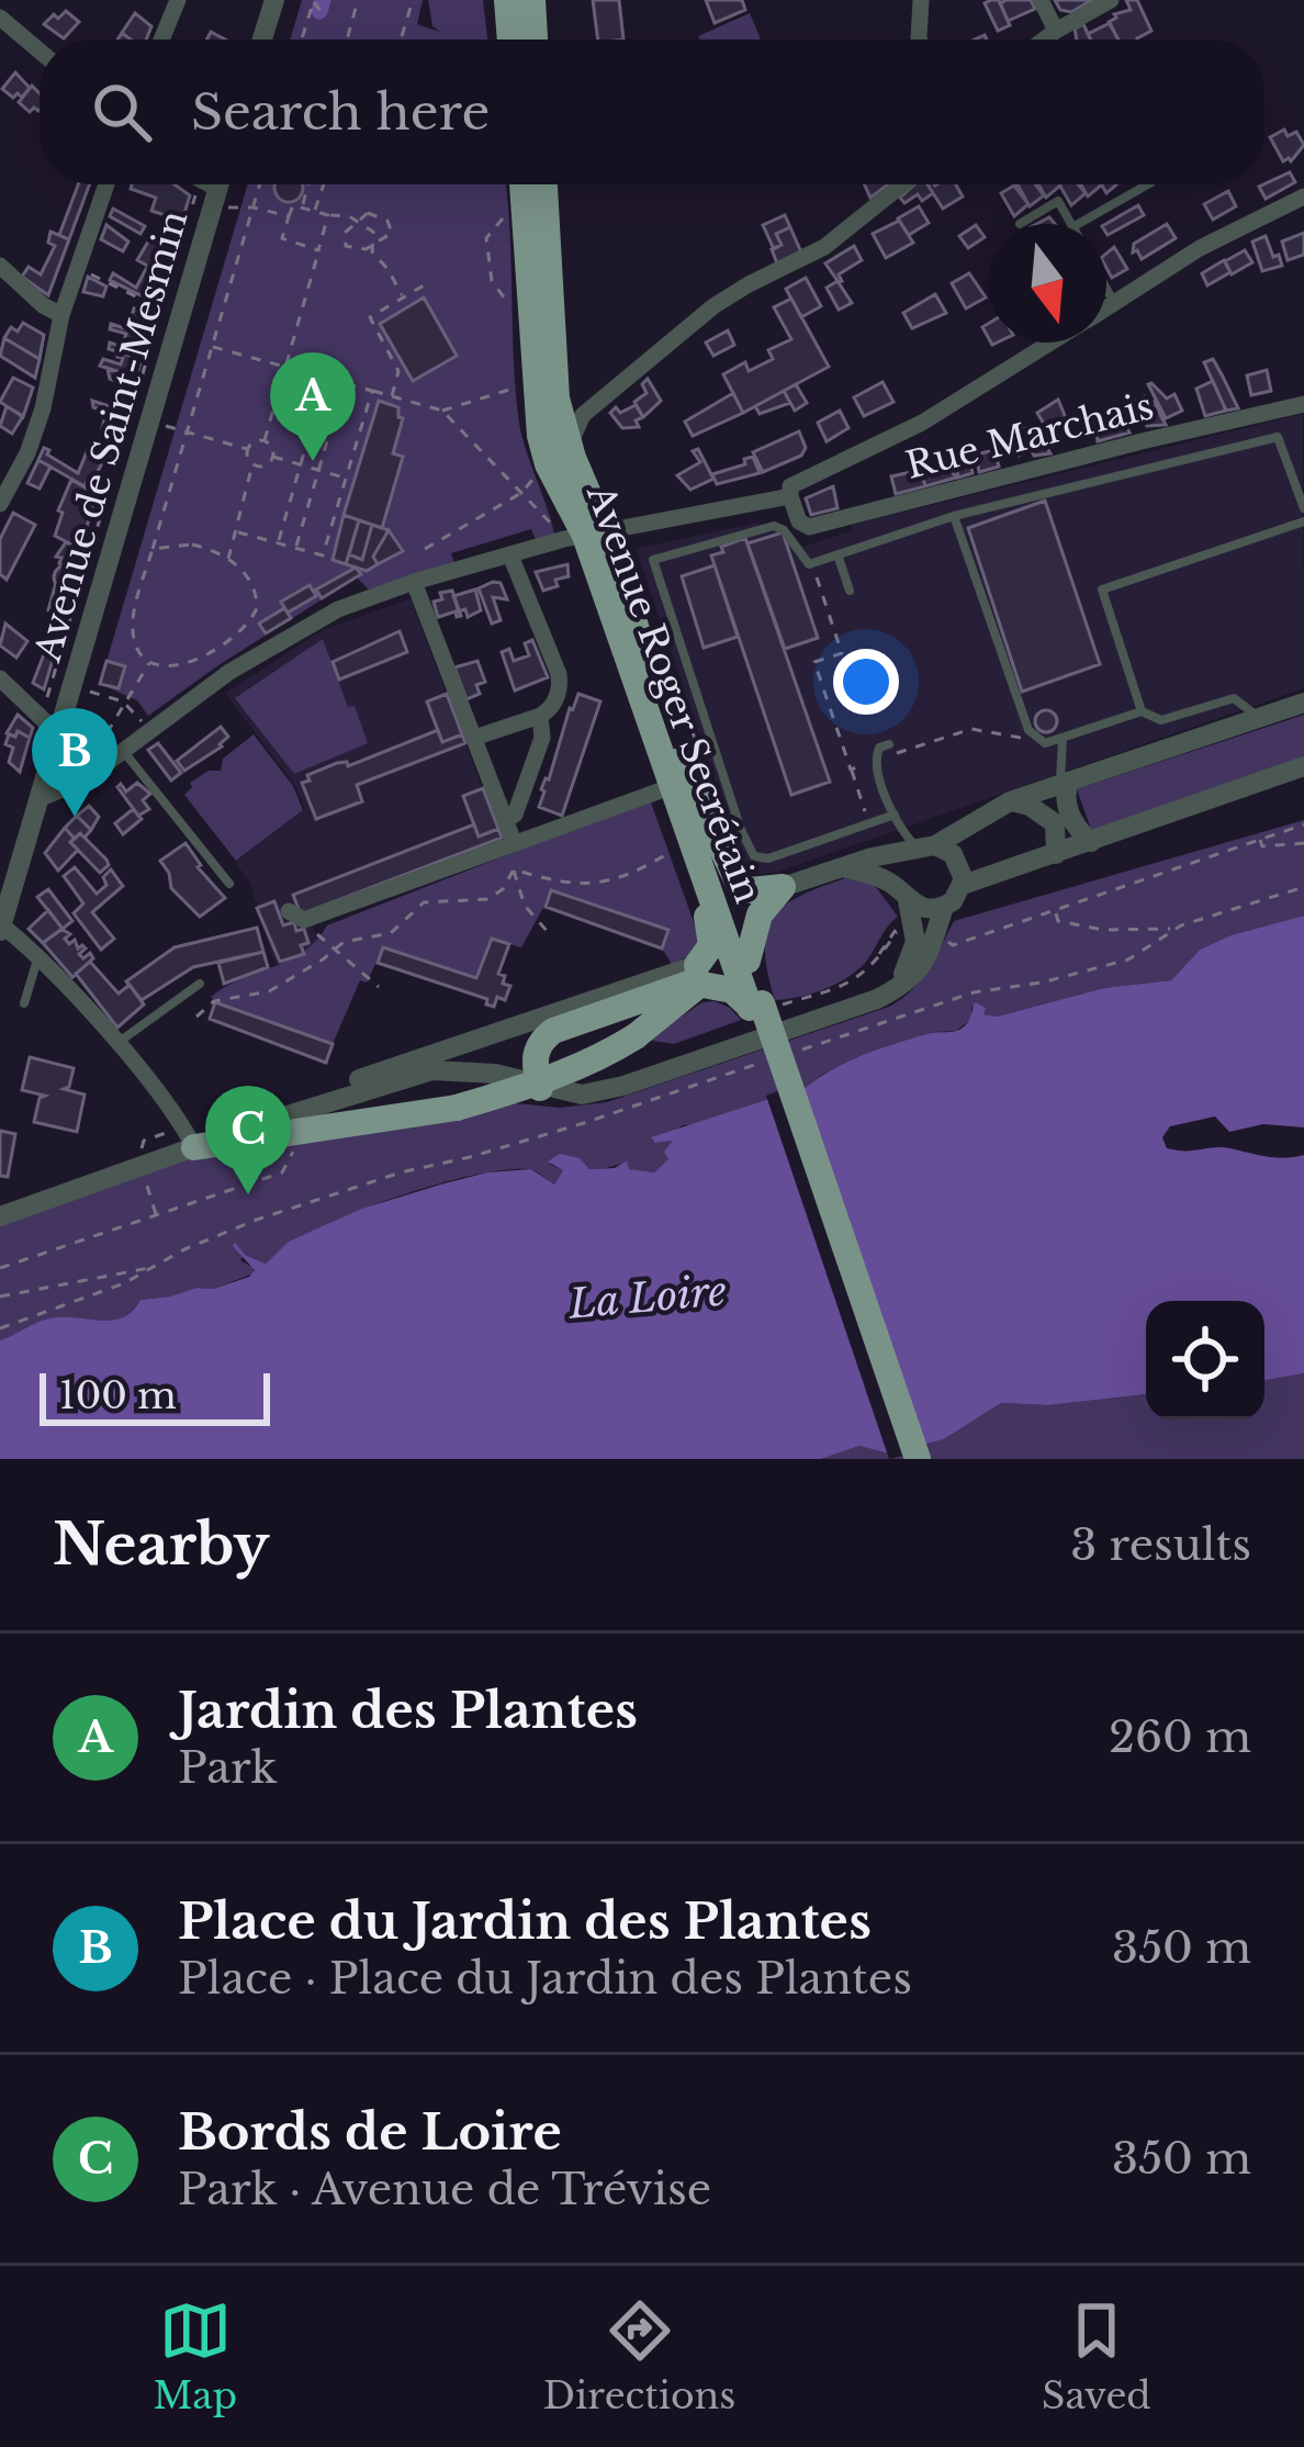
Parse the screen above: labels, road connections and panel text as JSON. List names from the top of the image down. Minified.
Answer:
{"streets":{"main road":["Avenue Roger Secrétain"],"street":["Avenue de Saint-Mesmin","Rue Marchais"]},"water":["La Loire"],"scale_bar":"100 m","north":"bottom","page":{"search":"Search here","pins":["A","B","C"],"scale":"100 m","heading":["Nearby","3 results"],"list":[{"mark":"A","name":"Jardin des Plantes","note":"Park","value":"260 m"},{"mark":"B","name":"Place du Jardin des Plantes","note":"Place · Place du Jardin des Plantes","value":"350 m"},{"mark":"C","name":"Bords de Loire","note":"Park · Avenue de Trévise","value":"350 m"}],"nav":["Map","Directions","Saved"]}}
